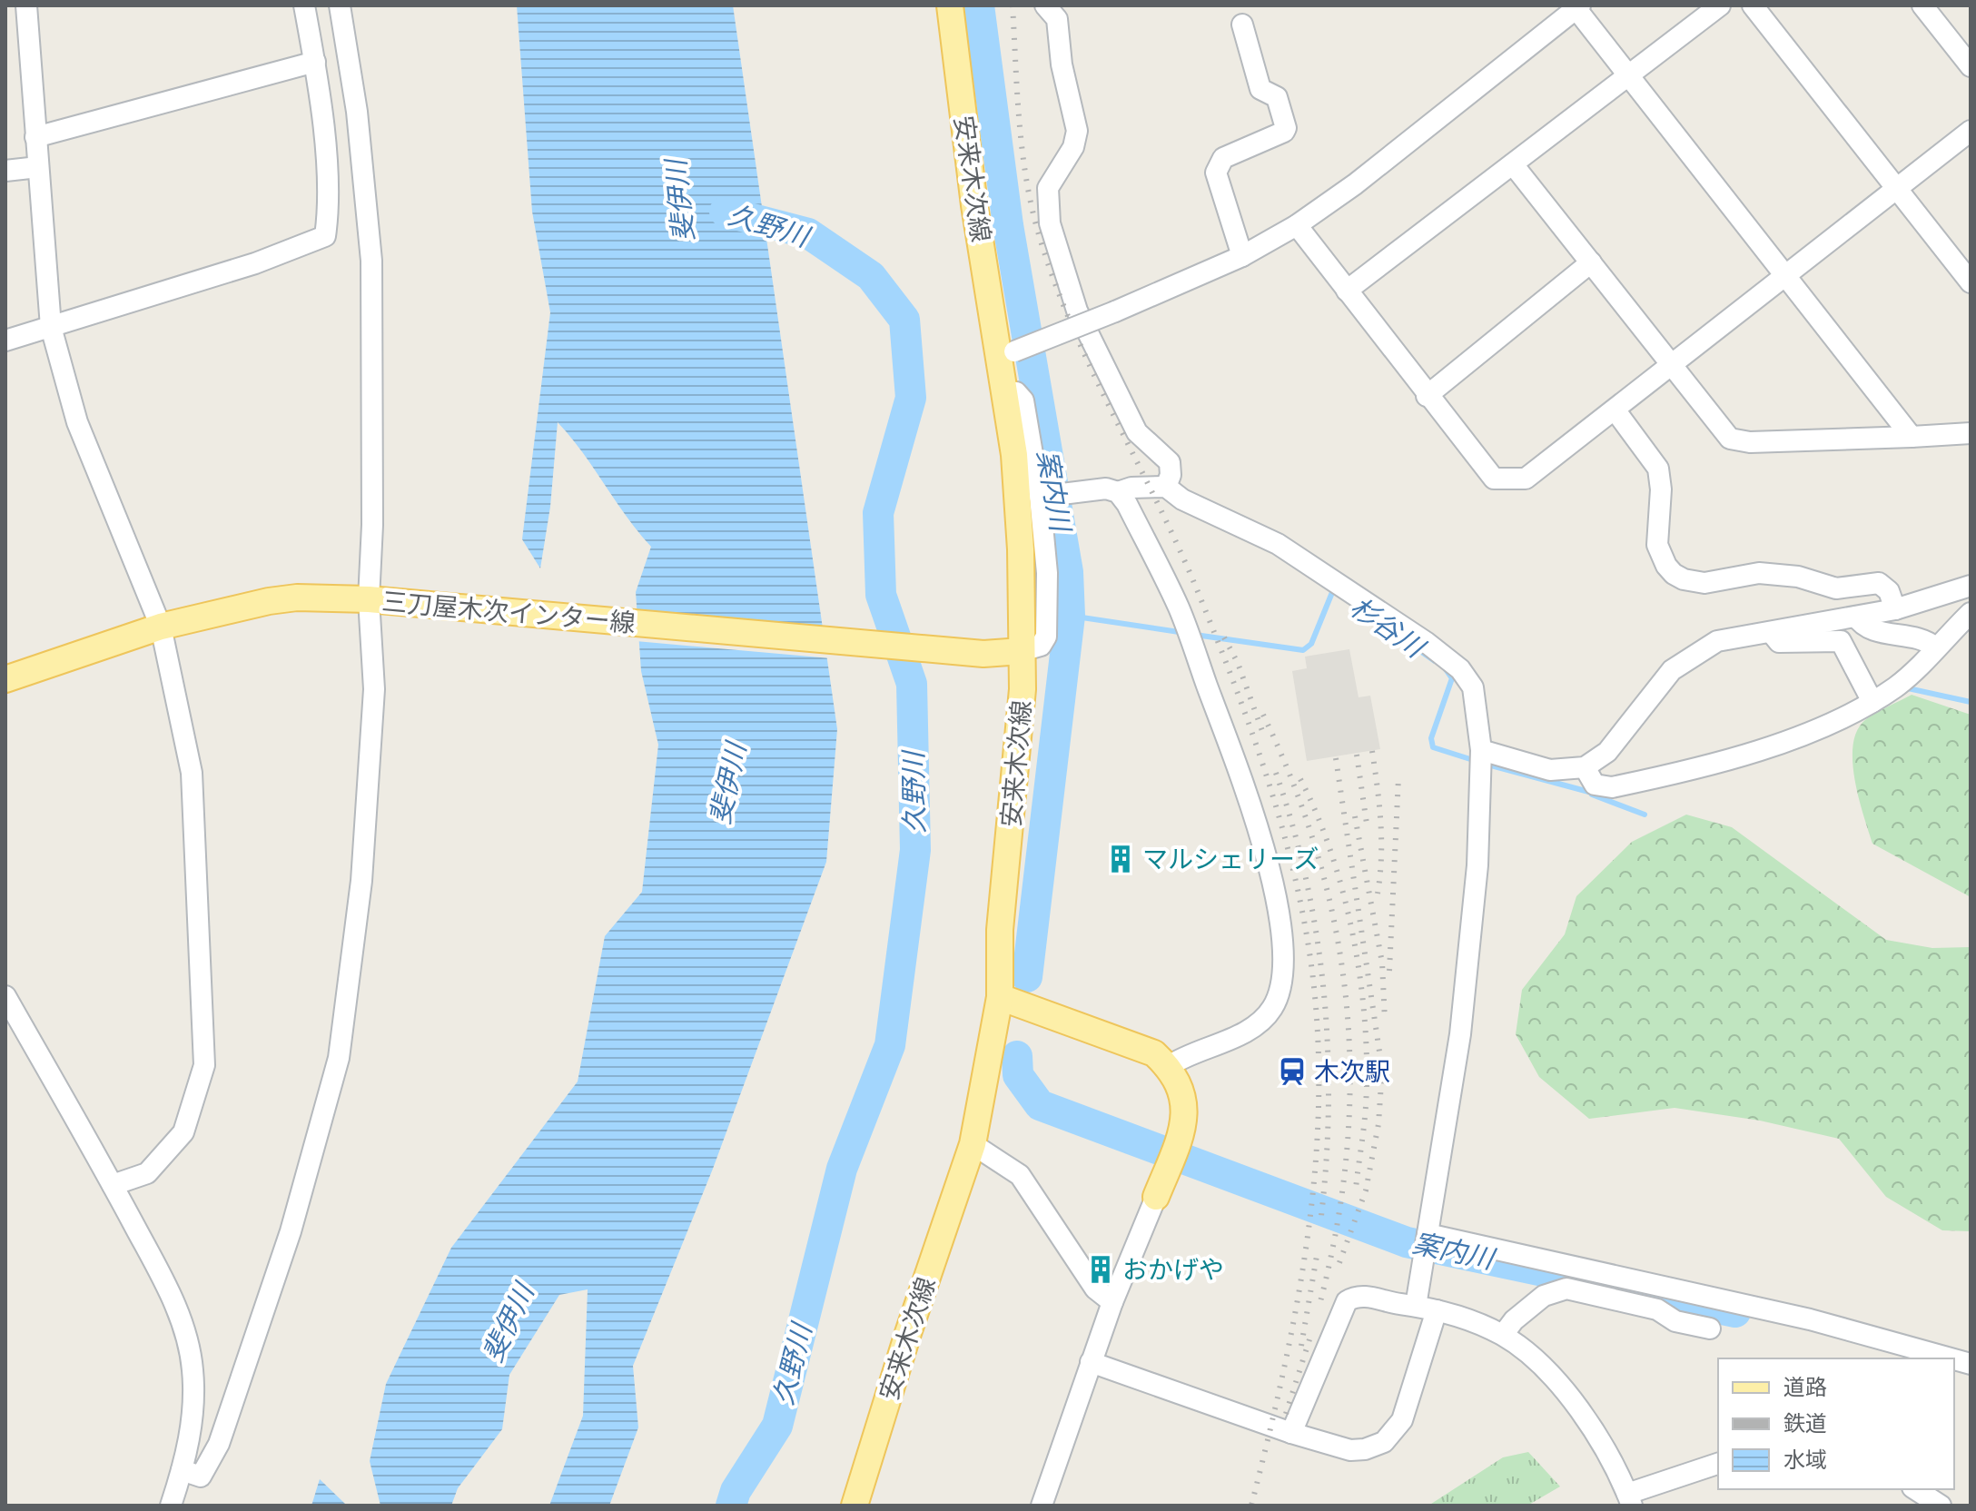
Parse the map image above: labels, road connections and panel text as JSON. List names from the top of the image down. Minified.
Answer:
{"streets":{"main road":["安来木次線","三刀屋木次インター線"]},"crossings":[["安来木次線","三刀屋木次インター線"]],"water":["斐伊川","久野川","案内川","杉谷川"],"places":{"building":["マルシェリーズ","おかげや"],"station":["木次駅"]},"legend":["道路","鉄道","水域"]}
